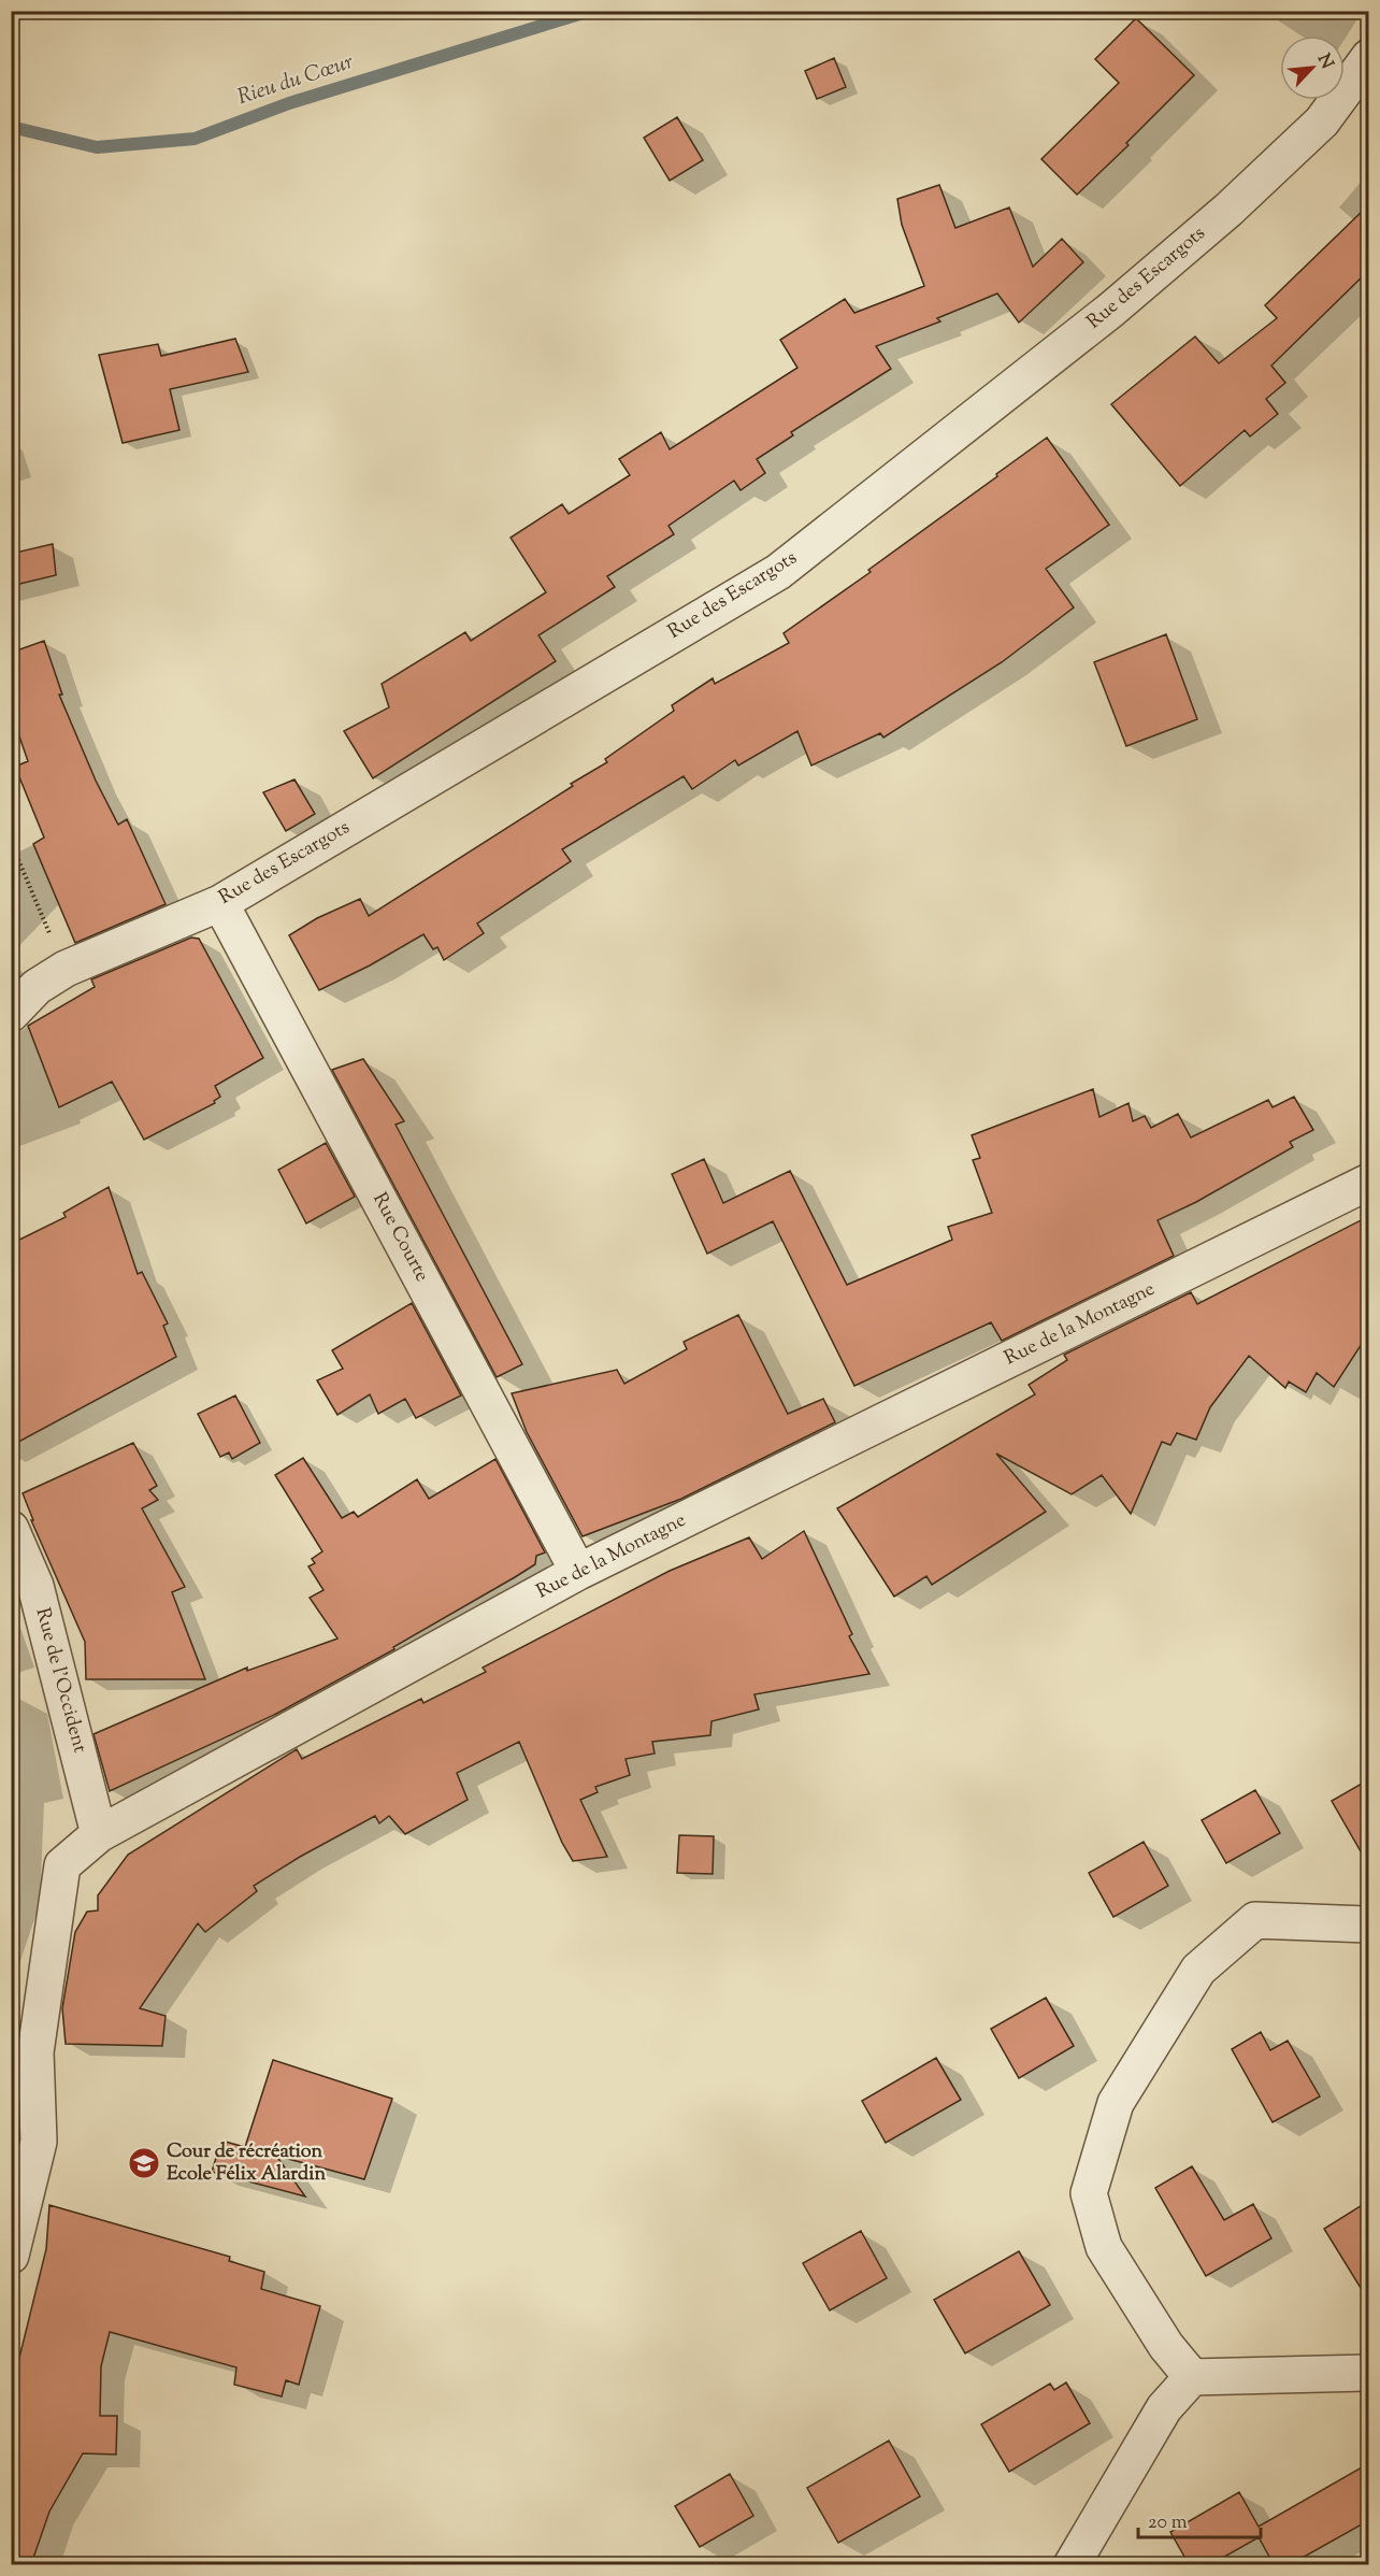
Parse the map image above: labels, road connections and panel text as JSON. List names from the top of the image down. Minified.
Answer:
{"streets":{"street":["Rue des Escargots","Rue Courte","Rue de la Montagne","Rue de l'Occident"]},"crossings":[["Rue des Escargots","Rue Courte"],["Rue Courte","Rue de la Montagne"],["Rue de la Montagne","Rue de l'Occident"]],"water":["Rieu du Cœur"],"places":{"school or university":["Cour de récréation Ecole Félix Alardin"]},"scale_bar":"20 m","north":"top right"}
